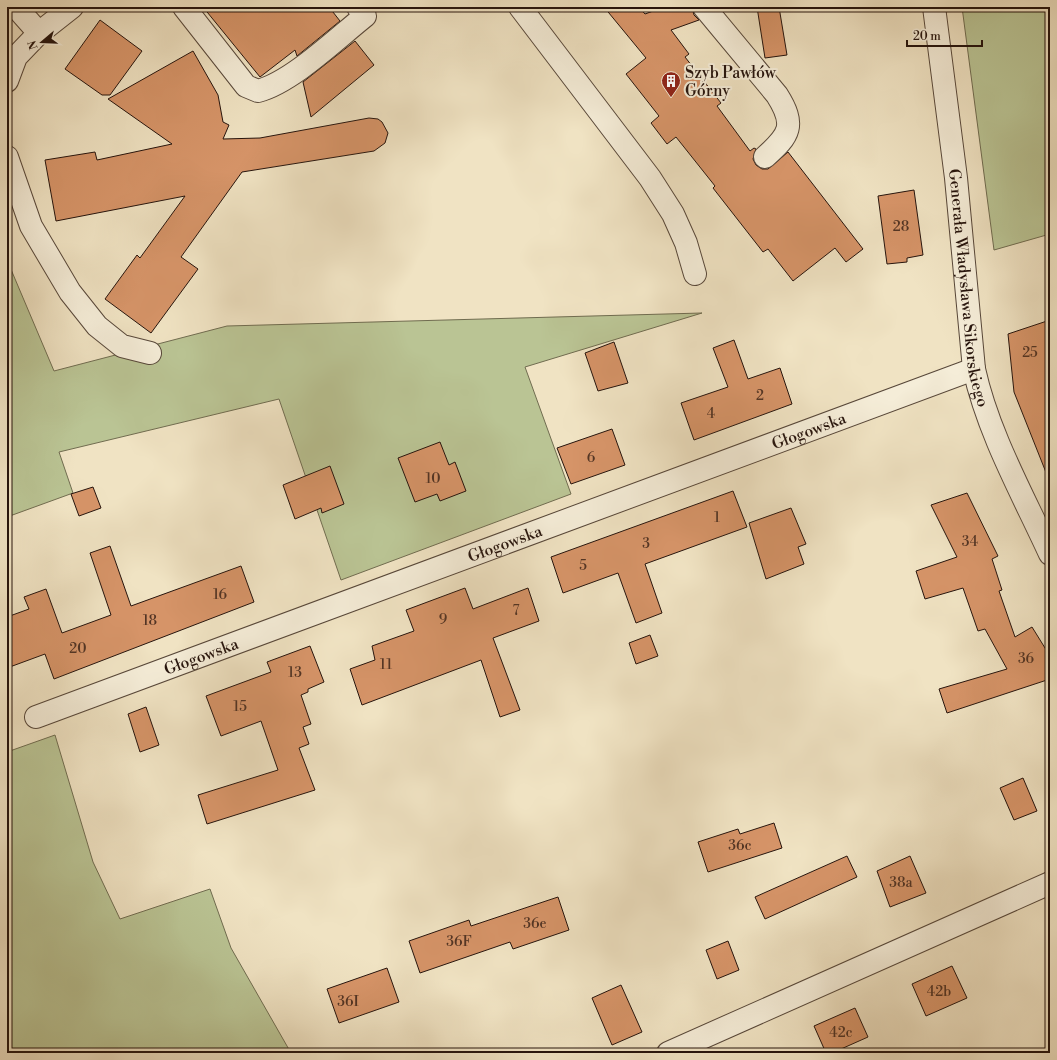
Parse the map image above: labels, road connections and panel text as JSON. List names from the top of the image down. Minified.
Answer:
{"streets":{"street":["Generała Władysława Sikorskiego","Głogowska"]},"crossings":[["Generała Władysława Sikorskiego","Głogowska"]],"places":{"building":["Szyb Pawłów Górny"]},"house_numbers":["28","25","2","4","6","10","1","34","3","5","16","7","9","18","20","36","11","13","15","36c","38a","36e","36F","42b","36I","42c"],"scale_bar":"20 m","north":"left"}
